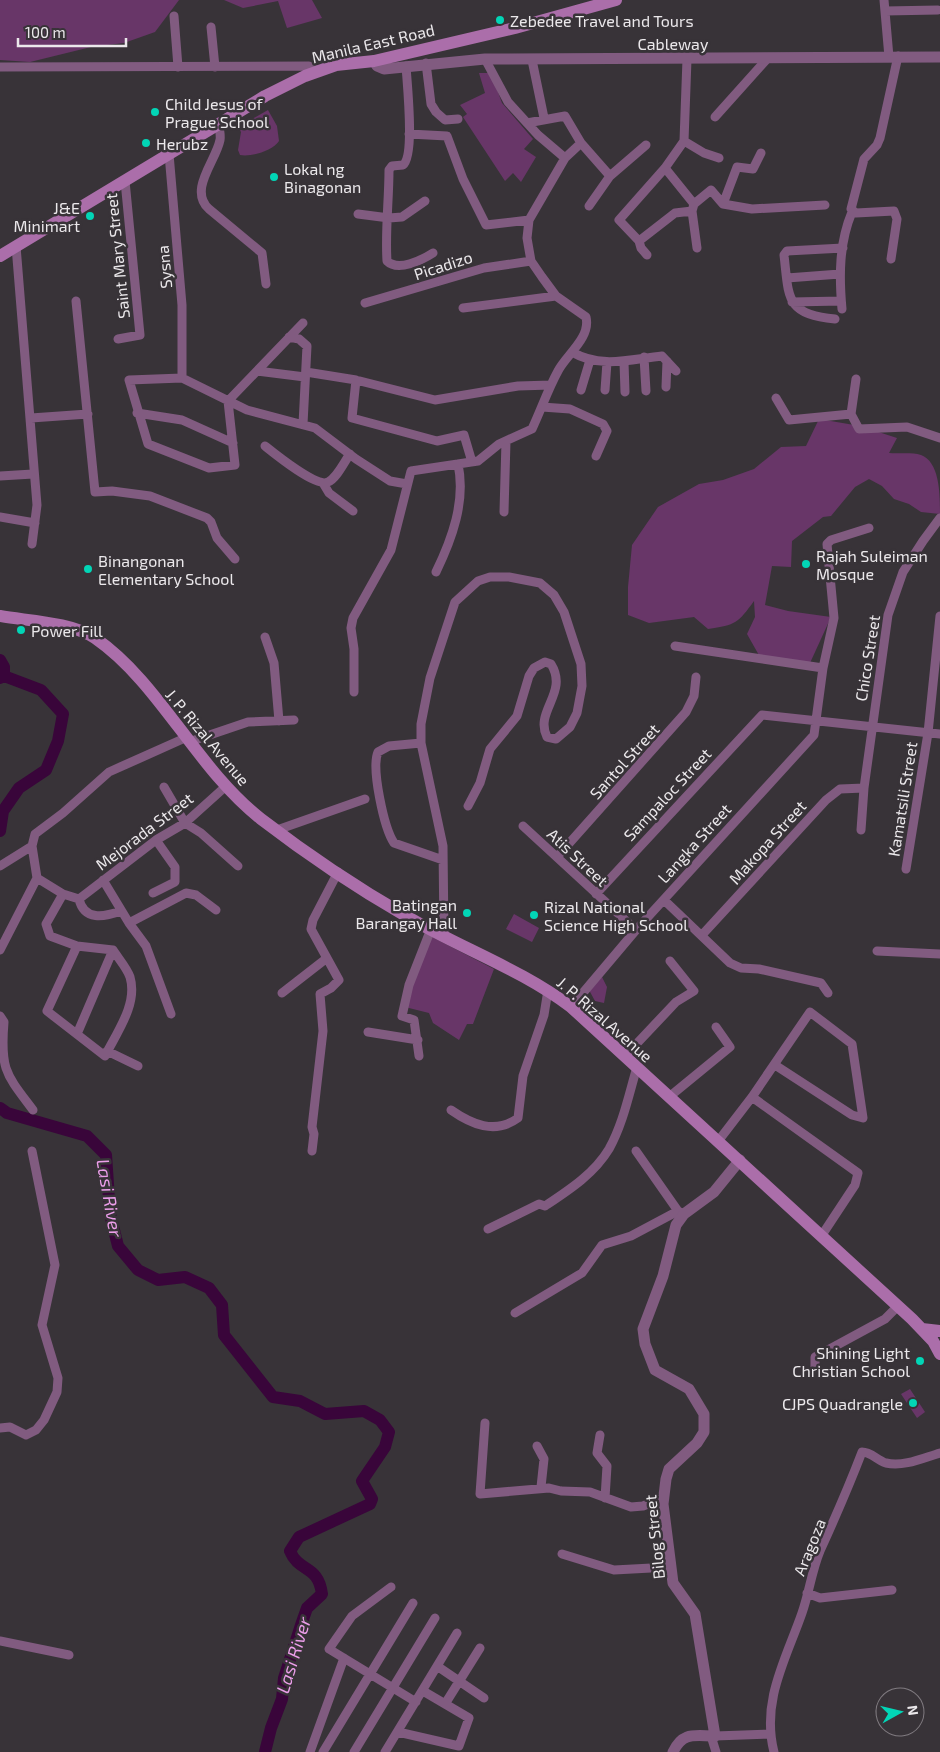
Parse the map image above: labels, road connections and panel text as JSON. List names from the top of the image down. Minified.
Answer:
{"streets":{"main road":["Manila East Road","J. P. Rizal Avenue"],"street":["Cableway","Saint Mary Street","Picadizo","Sysna","Chico Street","Santol Street","Sampaloc Street","Kamatsili Street","Mejorada Street","Makopa Street","Langka Street","Atis Street","Bilog Street","Aragoza"]},"crossings":[["Manila East Road","Cableway"],["Manila East Road","Saint Mary Street"],["Manila East Road","Sysna"],["Chico Street","Makopa Street"],["J. P. Rizal Avenue","Mejorada Street"],["J. P. Rizal Avenue","Langka Street"],["J. P. Rizal Avenue","Bilog Street"],["Santol Street","Atis Street"],["Sampaloc Street","Langka Street"],["Sampaloc Street","Atis Street"],["Langka Street","Atis Street"]],"water":["Lasi River"],"places":["Zebedee Travel and Tours","Child Jesus of Prague School","Herubz","Lokal ng Binagonan","J&E Minimart","Rajah Suleiman Mosque","Binangonan Elementary School","Power Fill","Batingan Barangay Hall","Rizal National Science High School","Shining Light Christian School","CJPS Quadrangle"],"scale_bar":"100 m","north":"right"}
